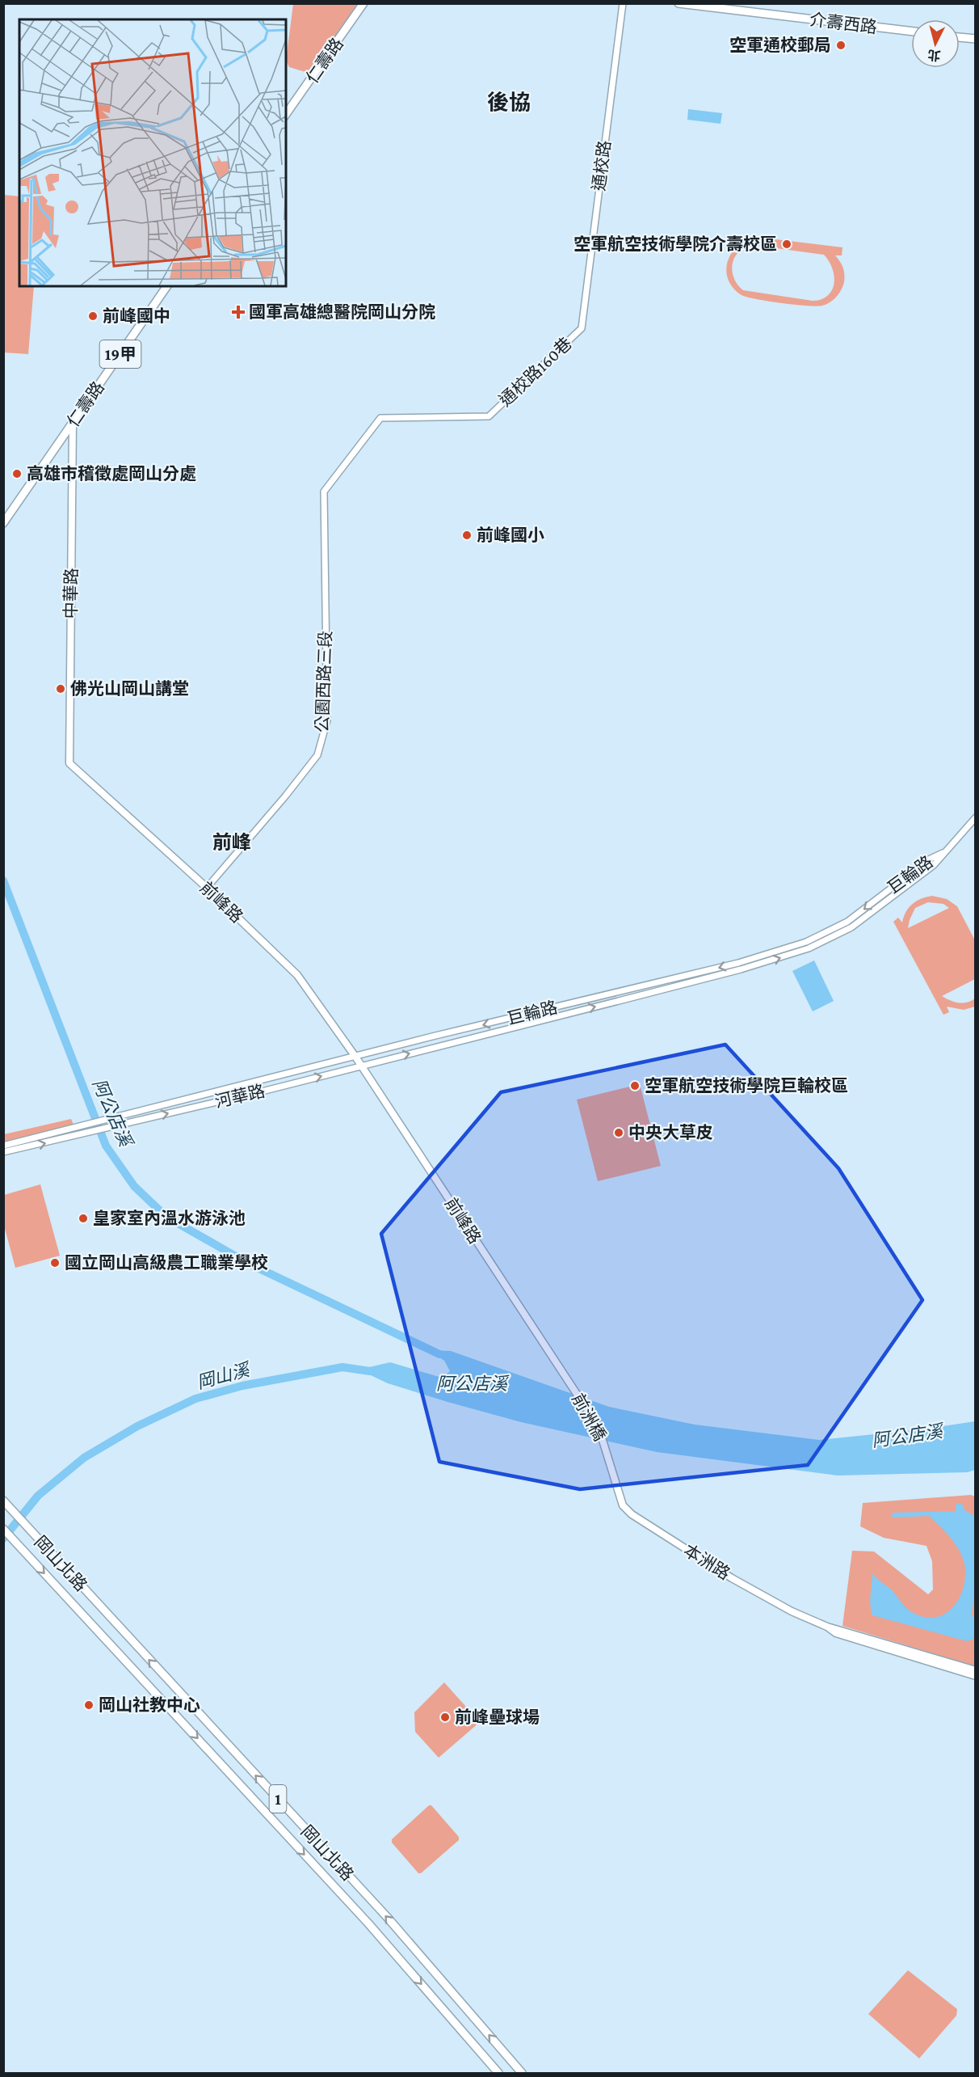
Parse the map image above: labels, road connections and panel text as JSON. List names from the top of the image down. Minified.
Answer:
{"streets":{"main road":["介壽西路","仁壽路","19甲","中華路","前峰路","前洲橋","本洲路","岡山北路","1"],"street":["通校路","通校路160巷","公園西路三段","巨輪路","河華路"]},"crossings":[["仁壽路","中華路"],["通校路","通校路160巷"],["通校路160巷","公園西路三段"],["中華路","前峰路"],["公園西路三段","前峰路"],["巨輪路","前峰路"],["巨輪路","河華路"],["前峰路","河華路"],["前峰路","前洲橋"],["前洲橋","本洲路"]],"districts":["後協","前峰"],"water":["阿公店溪","岡山溪"],"places":{"other":["空軍通校郵局","空軍航空技術學院介壽校區","前峰國中","高雄市稽徵處岡山分處","前峰國小","佛光山岡山講堂","空軍航空技術學院巨輪校區","中央大草皮","皇家室內溫水游泳池","國立岡山高級農工職業學校","岡山社教中心","前峰壘球場"],"health":["國軍高雄總醫院岡山分院"]},"north":"bottom"}
